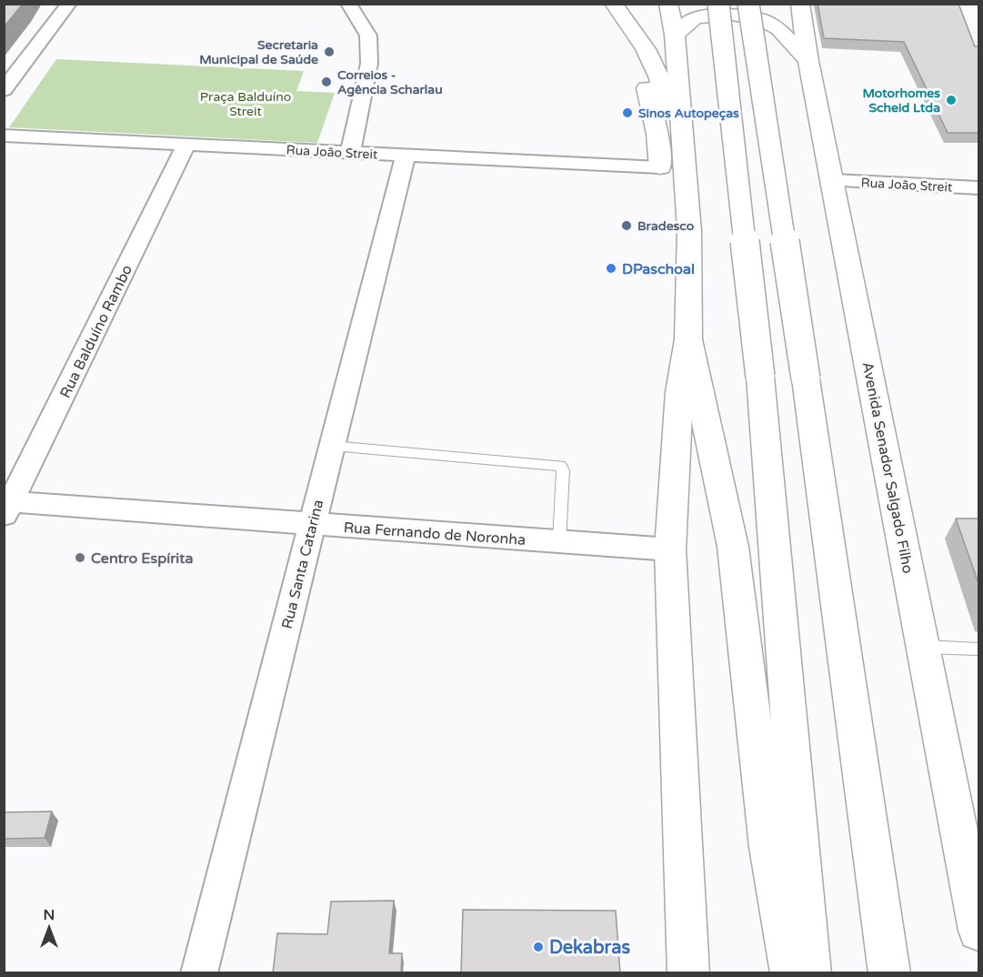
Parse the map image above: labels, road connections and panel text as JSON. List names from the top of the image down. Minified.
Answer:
{"streets":{"main road":["Avenida Senador Salgado Filho"],"street":["Rua João Streit","Rua Balduíno Rambo","Rua Fernando de Noronha","Rua Santa Catarina"]},"crossings":[["Rua João Streit","Rua Balduíno Rambo"],["Rua João Streit","Avenida Senador Salgado Filho"],["Rua João Streit","Rua Santa Catarina"],["Rua Balduíno Rambo","Rua Fernando de Noronha"],["Rua Fernando de Noronha","Rua Santa Catarina"]],"parks":["Praça Balduíno Streit"],"places":["Secretaria Municipal de Saúde","Correios - Agência Scharlau","Motorhomes Scheid Ltda","Sinos Autopeças","Bradesco","DPaschoal","Centro Espírita","Dekabras"],"north":"top"}
